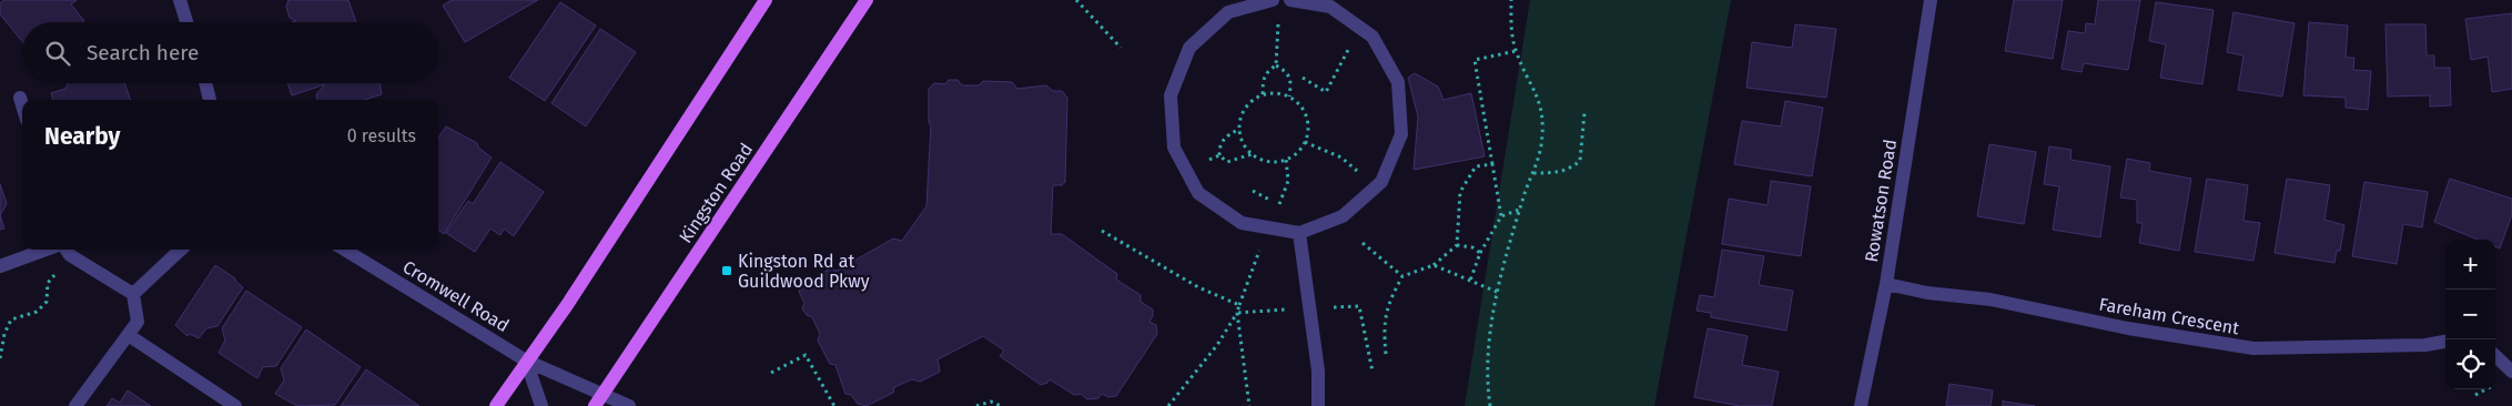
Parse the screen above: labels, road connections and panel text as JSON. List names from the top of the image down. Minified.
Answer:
{"streets":{"main road":["Kingston Road"],"street":["Rowatson Road","Cromwell Road","Fareham Crescent"]},"crossings":[["Kingston Road","Cromwell Road"],["Rowatson Road","Fareham Crescent"]],"places":{"transit":["Kingston Rd at Guildwood Pkwy"]},"page":{"search":"Search here","heading":["Nearby","0 results"],"map_buttons":["+","−"]}}
